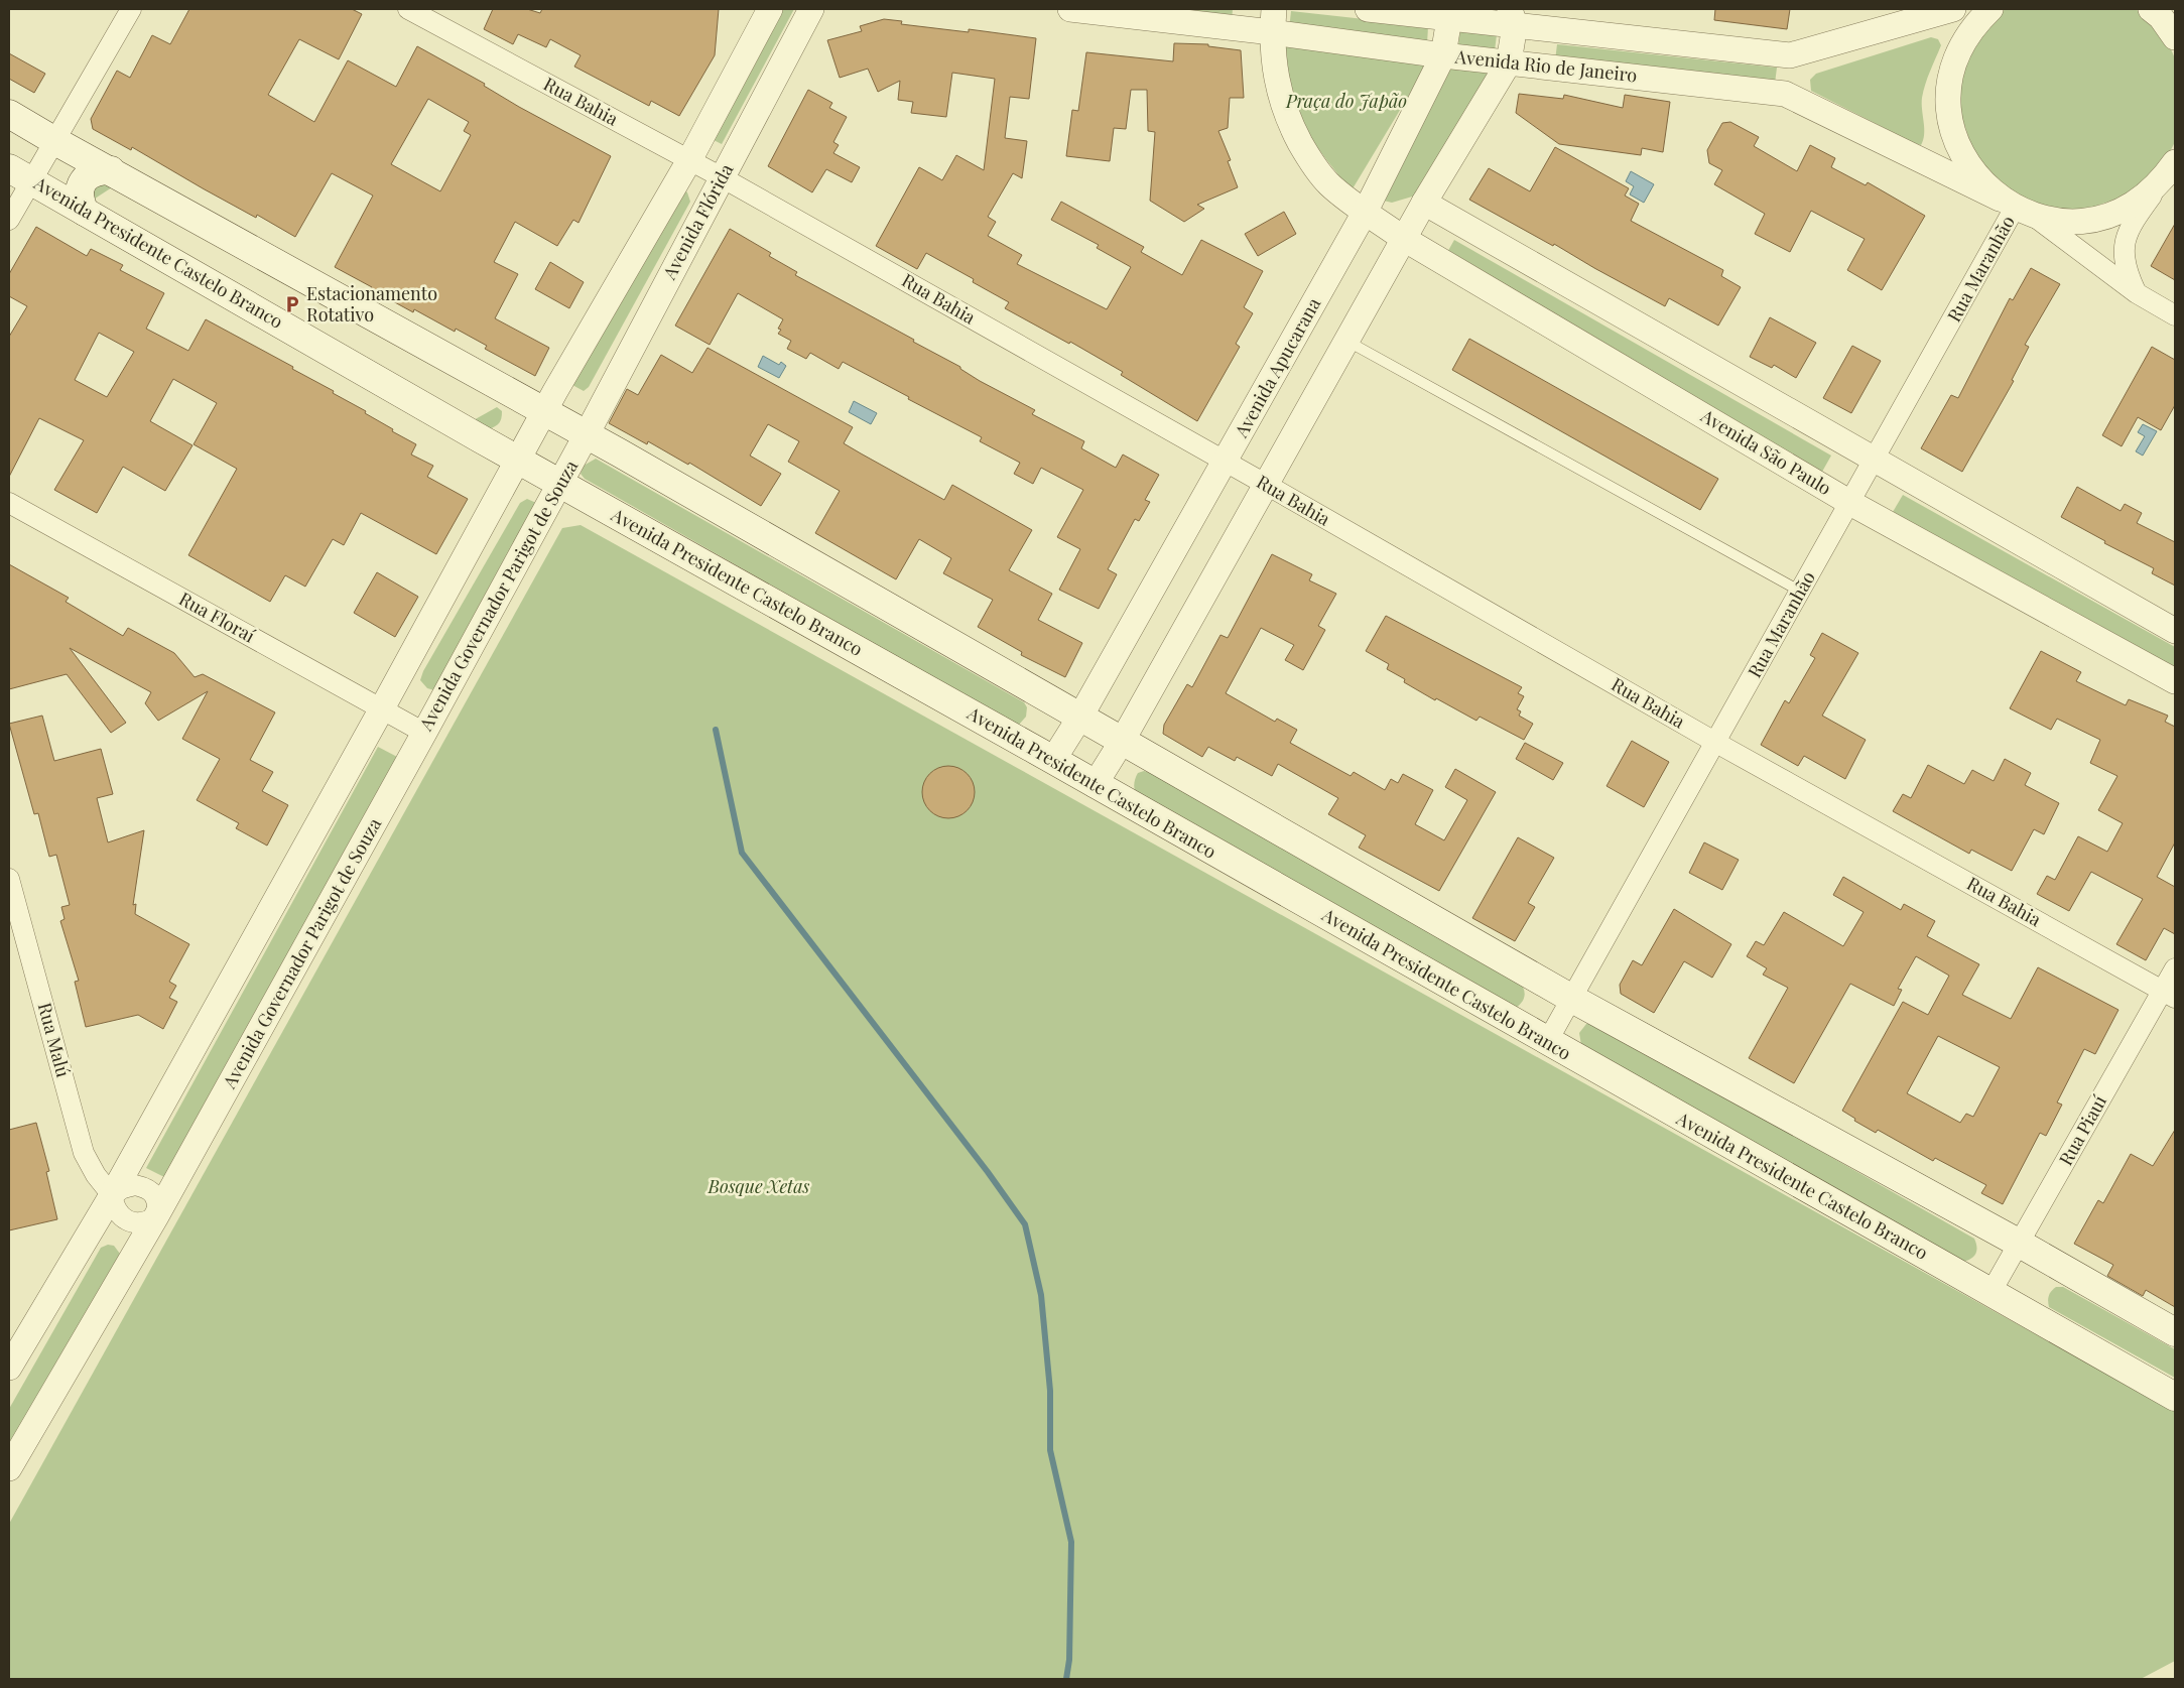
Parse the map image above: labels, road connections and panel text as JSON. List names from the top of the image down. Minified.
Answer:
{"streets":{"main road":["Avenida Presidente Castelo Branco"],"street":["Avenida Rio de Janeiro","Rua Bahia","Avenida Flórida","Rua Maranhão","Avenida Apucarana","Avenida São Paulo","Avenida Governador Parigot de Souza","Rua Floraí","Rua Malú","Rua Piauí"]},"crossings":[["Avenida Rio de Janeiro","Rua Maranhão"],["Avenida Rio de Janeiro","Avenida Apucarana"],["Avenida Rio de Janeiro","Avenida São Paulo"],["Rua Bahia","Avenida Flórida"],["Rua Bahia","Rua Maranhão"],["Rua Bahia","Avenida Apucarana"],["Rua Bahia","Rua Piauí"],["Avenida Flórida","Avenida Governador Parigot de Souza"],["Avenida Presidente Castelo Branco","Rua Maranhão"],["Avenida Presidente Castelo Branco","Avenida Apucarana"],["Avenida Presidente Castelo Branco","Avenida Governador Parigot de Souza"],["Avenida Presidente Castelo Branco","Rua Piauí"],["Rua Maranhão","Avenida São Paulo"],["Avenida Apucarana","Avenida São Paulo"],["Avenida Governador Parigot de Souza","Rua Floraí"],["Avenida Governador Parigot de Souza","Rua Malú"]],"parks":["Praça do Japão","Bosque Xetas"],"places":{"parking":["Estacionamento Rotativo"]}}
